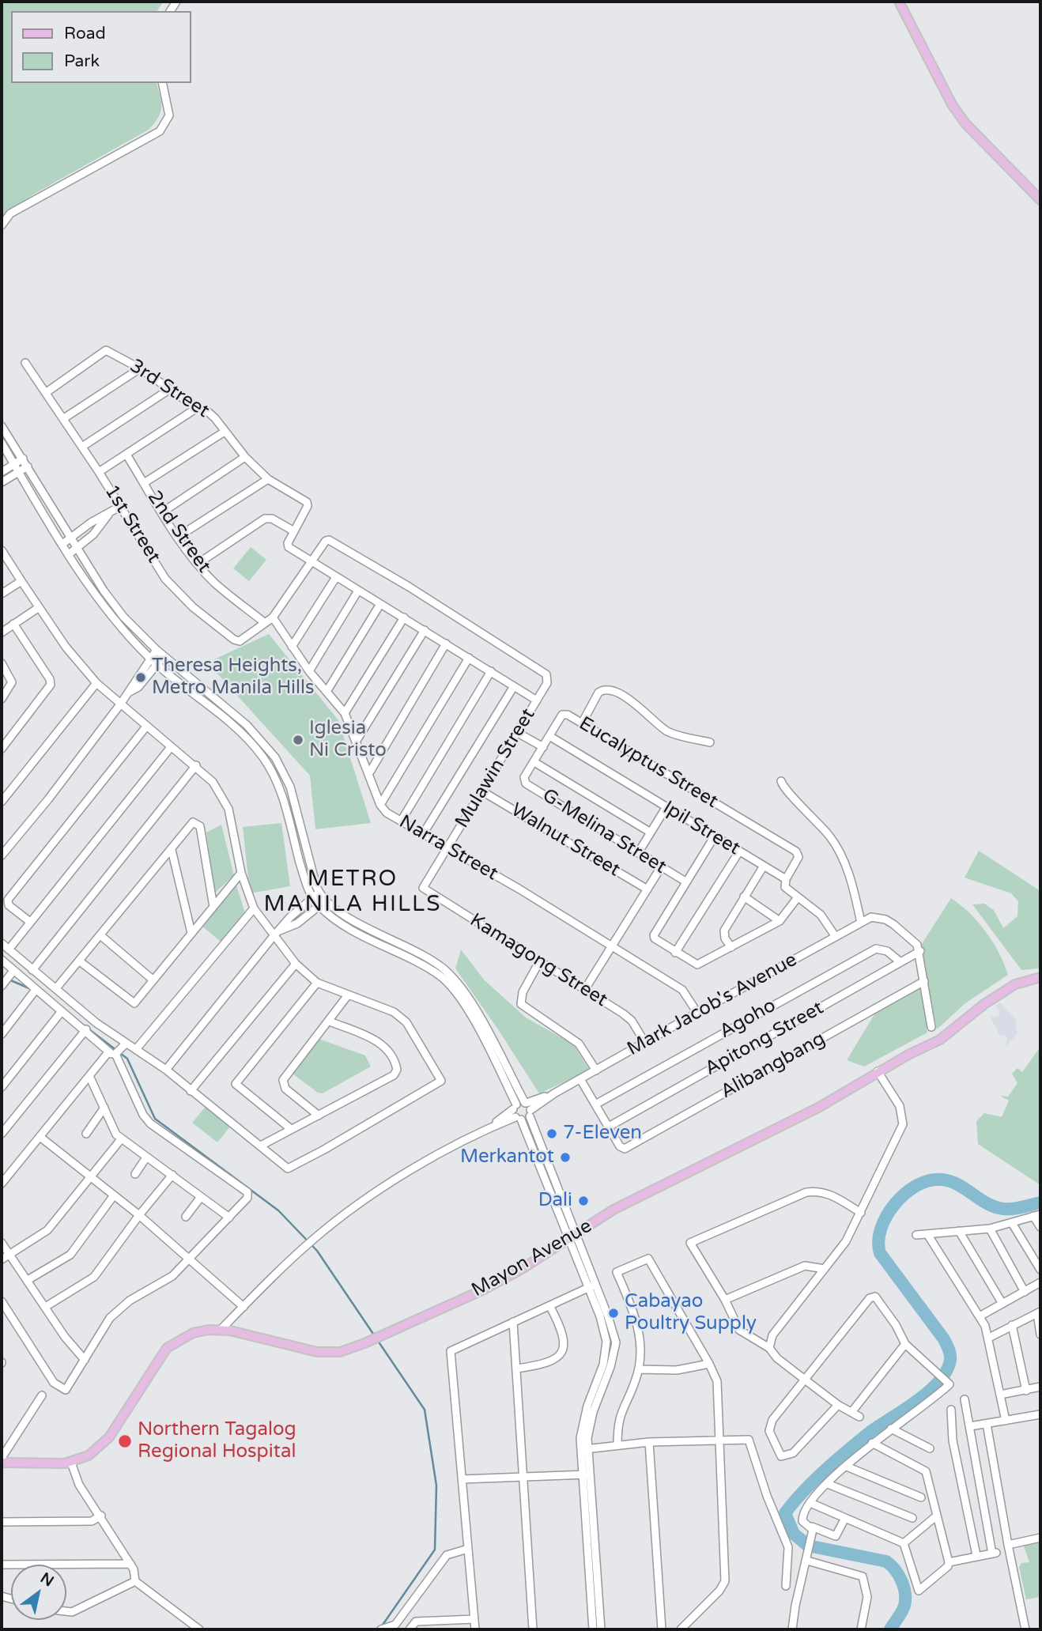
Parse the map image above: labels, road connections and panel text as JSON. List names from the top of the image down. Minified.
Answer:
{"streets":{"main road":["Mayon Avenue"],"street":["3rd Street","1st Street","2nd Street","Eucalyptus Street","Mulawin Street","Ipil Street","G-Melina Street","Walnut Street","Narra Street","Kamagong Street","Mark Jacob's Avenue","Agoho","Apitong Street","Alibangbang"]},"crossings":[["3rd Street","1st Street"],["1st Street","2nd Street"],["Eucalyptus Street","Ipil Street"],["Eucalyptus Street","G-Melina Street"],["Mulawin Street","Walnut Street"],["Mulawin Street","Narra Street"],["Mulawin Street","Kamagong Street"],["Ipil Street","Mark Jacob's Avenue"],["Narra Street","Mark Jacob's Avenue"],["Kamagong Street","Mark Jacob's Avenue"],["Mark Jacob's Avenue","Apitong Street"],["Agoho","Apitong Street"],["Apitong Street","Alibangbang"]],"districts":["METRO MANILA HILLS"],"places":["Theresa Heights, Metro Manila Hills","Iglesia Ni Cristo","7-Eleven","Merkantot","Dali","Cabayao Poultry Supply","Northern Tagalog Regional Hospital"],"legend":["Road","Park"],"north":"top right"}
